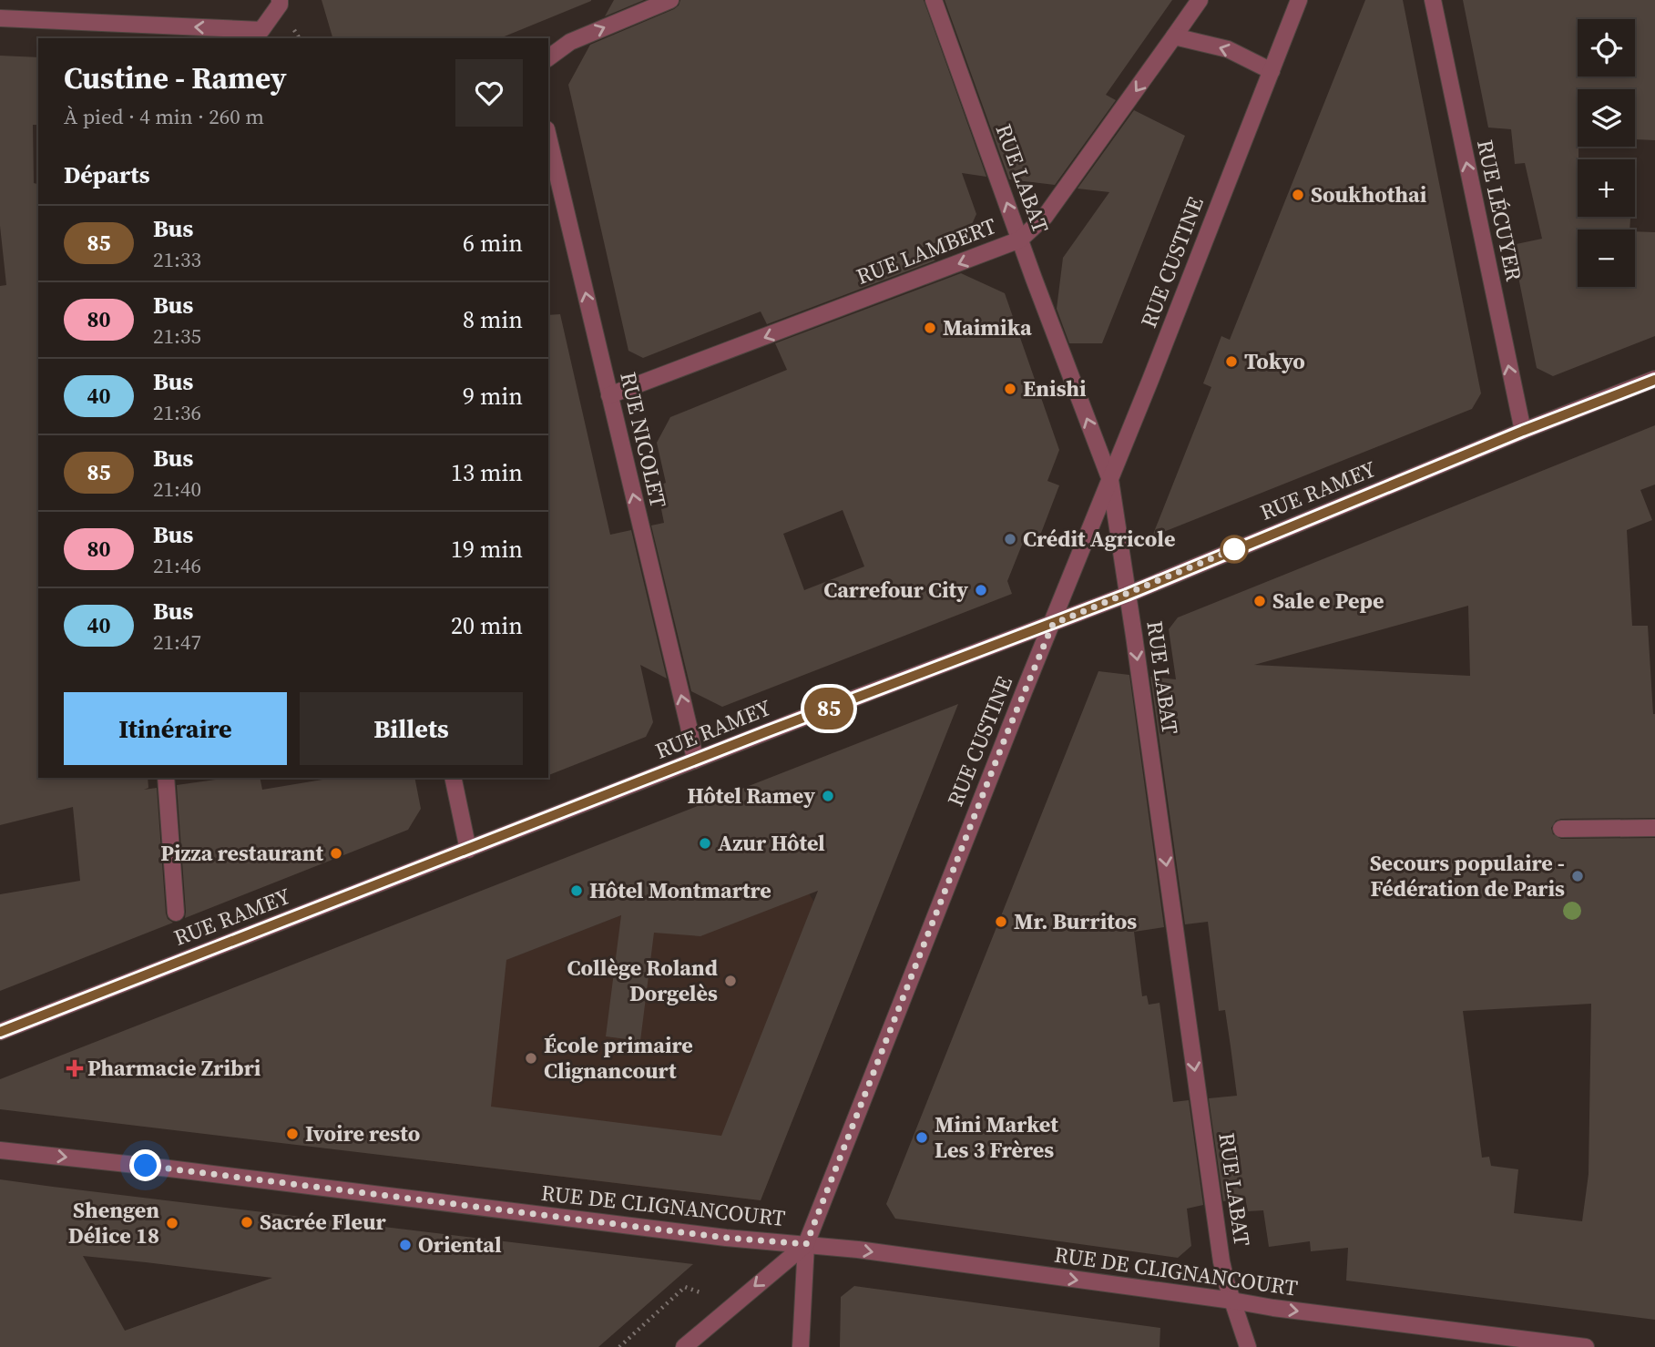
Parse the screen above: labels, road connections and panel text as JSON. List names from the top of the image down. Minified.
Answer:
{"streets":{"street":["RUE LABAT","RUE LÉCUYER","RUE LAMBERT","RUE CUSTINE","RUE NICOLET","RUE RAMEY","RUE DE CLIGNANCOURT"]},"crossings":[["RUE LABAT","RUE LAMBERT"],["RUE LABAT","RUE CUSTINE"],["RUE LABAT","RUE RAMEY"],["RUE LABAT","RUE DE CLIGNANCOURT"],["RUE LÉCUYER","RUE RAMEY"],["RUE LAMBERT","RUE NICOLET"],["RUE CUSTINE","RUE RAMEY"],["RUE CUSTINE","RUE DE CLIGNANCOURT"],["RUE NICOLET","RUE RAMEY"]],"one_way":["RUE LÉCUYER","RUE LAMBERT","RUE NICOLET","RUE DE CLIGNANCOURT"],"places":{"other":["Soukhothai","Maimika","Tokyo","Enishi","Crédit Agricole","Carrefour City","Sale e Pepe","Hôtel Ramey","Azur Hôtel","Pizza restaurant","Secours populaire - Fédération de Paris","Hôtel Montmartre","Mr. Burritos","Collège Roland Dorgelès","École primaire Clignancourt","Ivoire resto","Mini Market Les 3 Frères","Sacrée Fleur","Shengen Délice 18","Oriental"],"health":["Pharmacie Zribri"]},"lines":["bus line 85"],"page":{"on_map":"85","map_buttons":["+","−"],"heading":[["Custine - Ramey","À pied · 4 min · 260 m"],"Départs"],"list":[{"mark":"85","name":"Bus","note":"21:33","value":"6 min"},{"mark":"80","name":"Bus","note":"21:35","value":"8 min"},{"mark":"40","name":"Bus","note":"21:36","value":"9 min"},{"mark":"85","name":"Bus","note":"21:40","value":"13 min"},{"mark":"80","name":"Bus","note":"21:46","value":"19 min"},{"mark":"40","name":"Bus","note":"21:47","value":"20 min"}],"buttons":["Itinéraire","Billets"]}}
